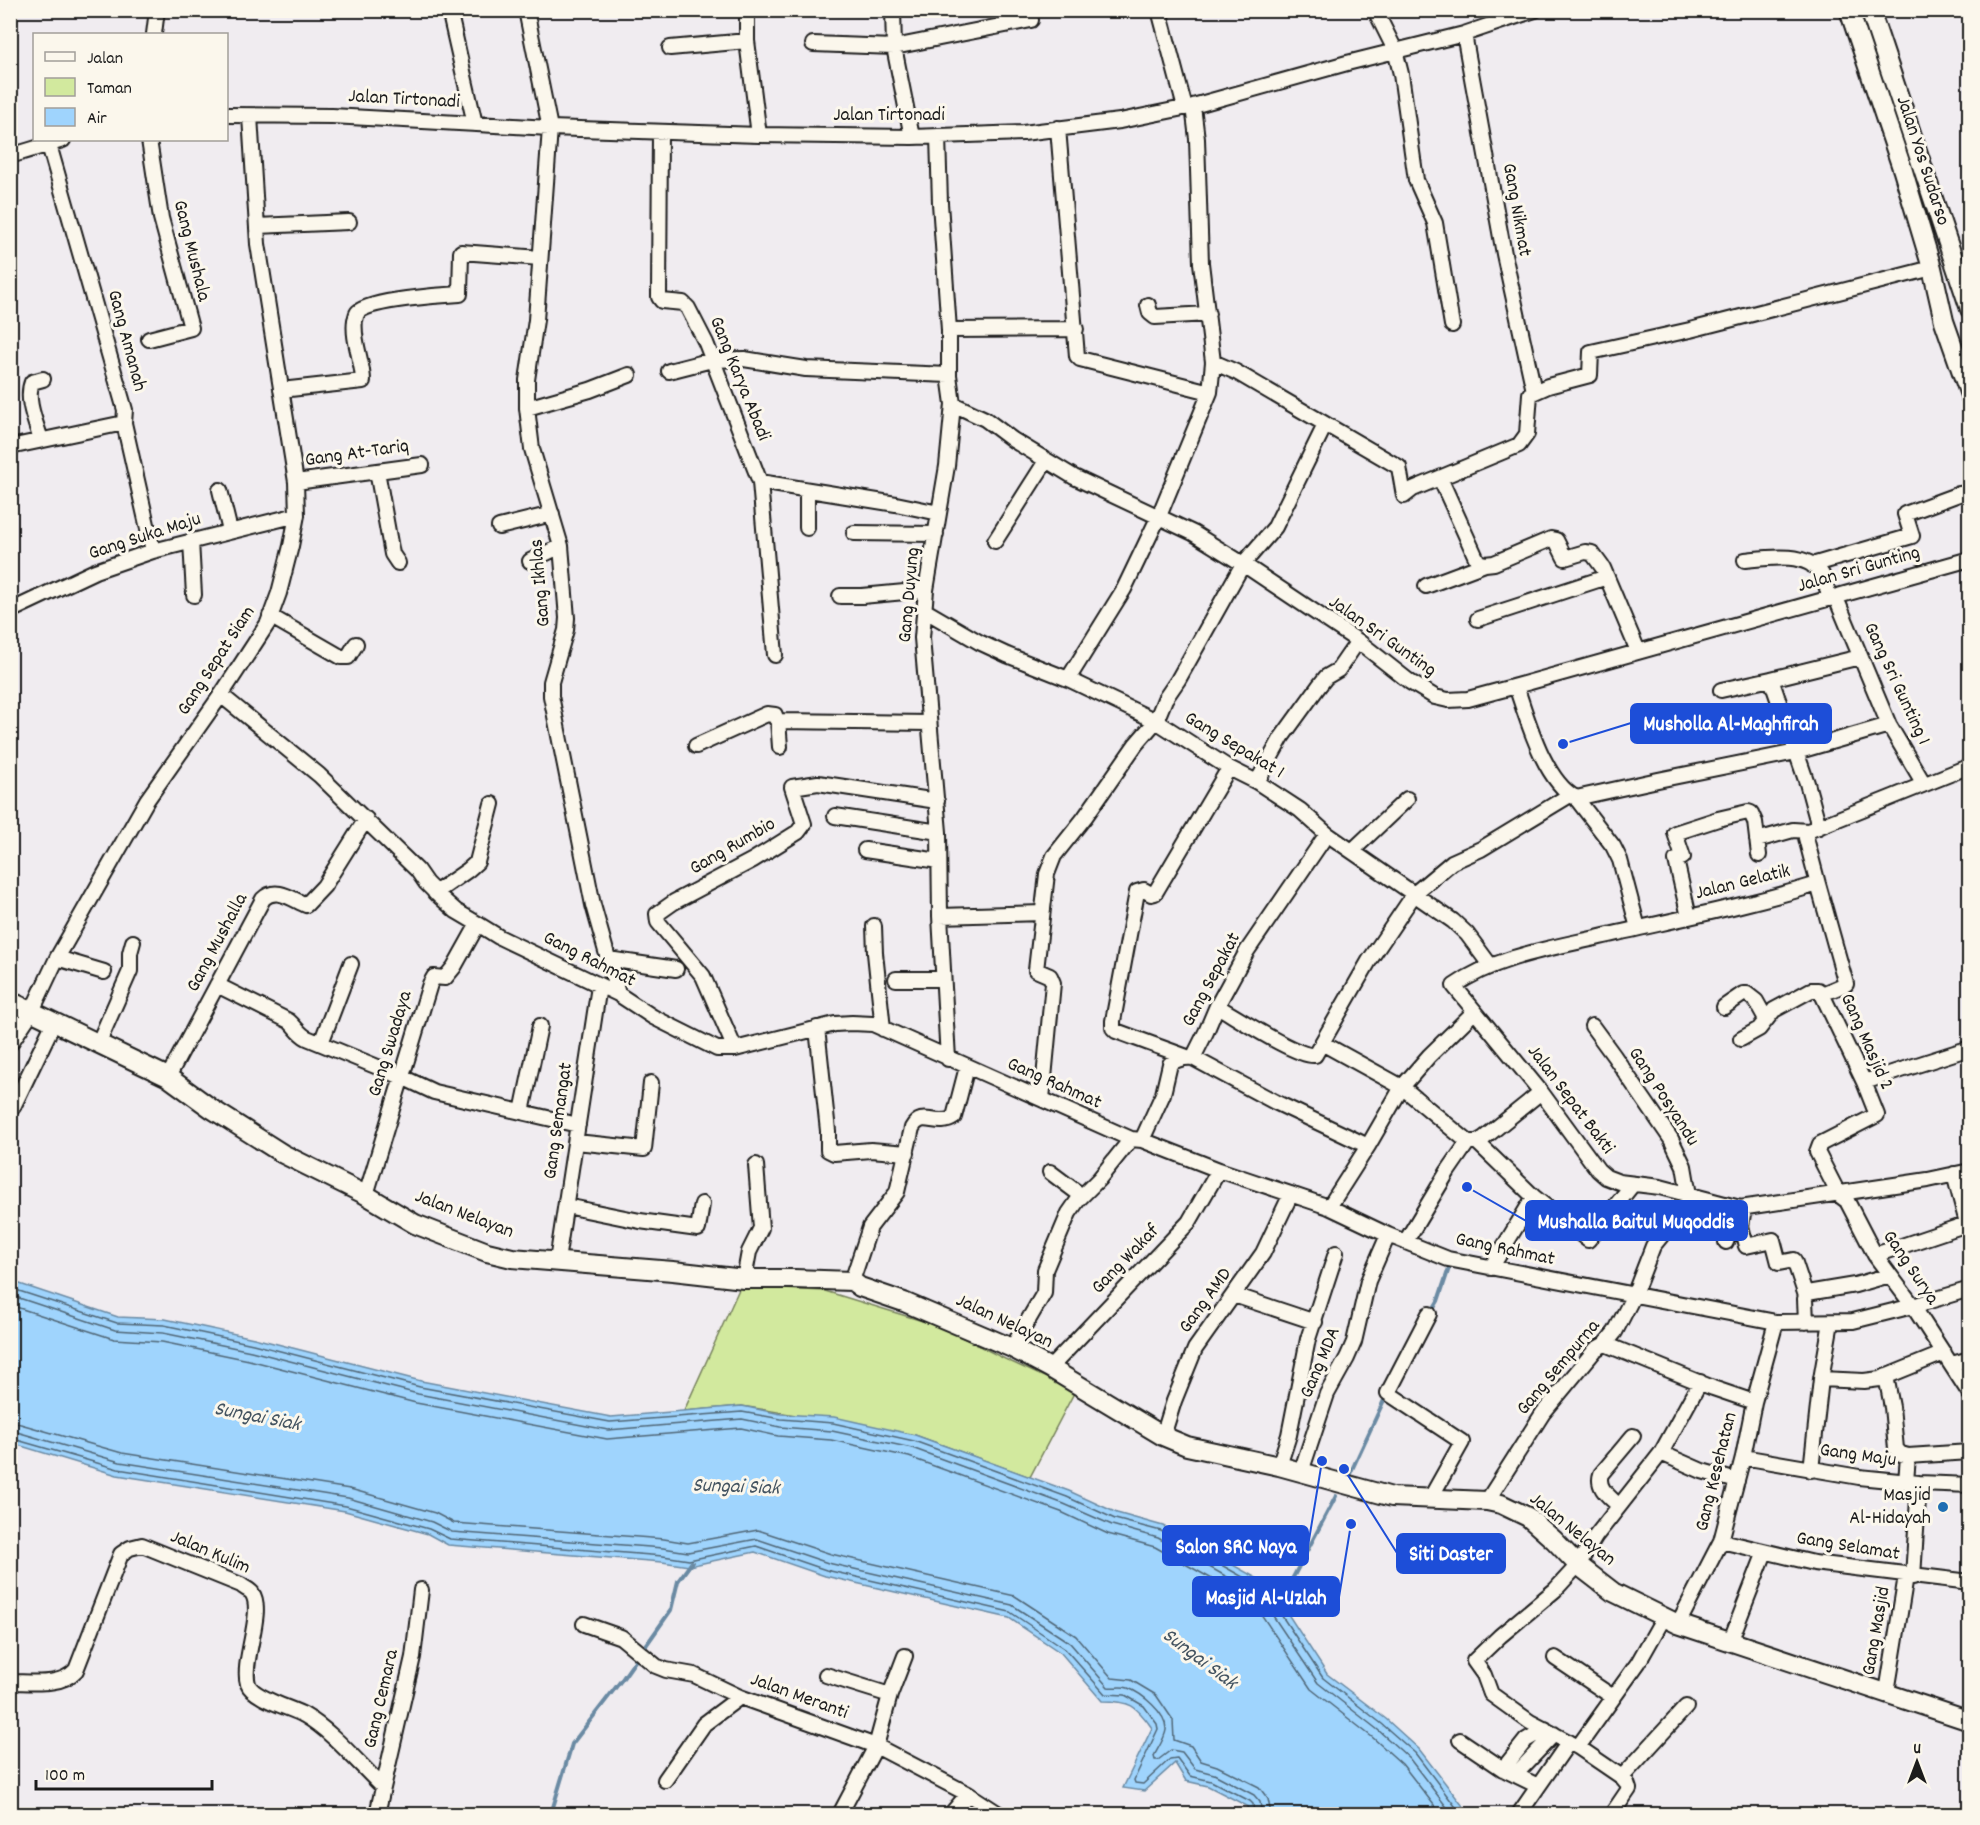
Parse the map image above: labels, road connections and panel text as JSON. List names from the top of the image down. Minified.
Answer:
{"streets":{"main road":["Jalan Yos Sudarso","Jalan Nelayan"],"street":["Jalan Tirtonadi","Gang Nikmat","Gang Mushala","Gang Amanah","Gang Karya Abadi","Gang At-Tariq","Gang Suka Maju","Jalan Sri Gunting","Gang Ikhlas","Gang Duyung","Gang Sepat Siam","Gang Sri Gunting 1","Gang Sepakat 1","Gang Rumbio","Jalan Gelatik","Gang Mushalla","Gang Rahmat","Gang Sepakat","Gang Masjid 2","Gang Swadaya","Gang Posyandu","Jalan Sepat Bakti","Gang Semangat","Gang Wakaf","Gang Surya","Gang AMD","Gang MDA","Gang Sempurna","Gang Maju","Gang Kesehatan","Gang Selamat","Jalan Kulim","Gang Masjid","Jalan Meranti","Gang Cemara"]},"crossings":[["Jalan Tirtonadi","Gang Nikmat"],["Jalan Tirtonadi","Gang Karya Abadi"],["Jalan Tirtonadi","Gang Ikhlas"],["Jalan Tirtonadi","Gang Duyung"],["Jalan Tirtonadi","Gang Sepat Siam"],["Gang Amanah","Gang Suka Maju"],["Gang At-Tariq","Gang Sepat Siam"],["Gang Suka Maju","Gang Sepat Siam"],["Jalan Sri Gunting","Gang Duyung"],["Jalan Sri Gunting","Gang Sri Gunting 1"],["Gang Ikhlas","Gang Rahmat"],["Gang Duyung","Gang Sepakat 1"],["Gang Duyung","Gang Rumbio"],["Gang Duyung","Gang Rahmat"],["Gang Sepat Siam","Gang Rahmat"],["Gang Sepat Siam","Jalan Nelayan"],["Gang Sepakat 1","Jalan Gelatik"],["Gang Sepakat 1","Gang Sepakat"],["Gang Sepakat 1","Jalan Sepat Bakti"],["Gang Rumbio","Gang Rahmat"],["Jalan Gelatik","Gang Masjid 2"],["Jalan Gelatik","Jalan Sepat Bakti"],["Gang Mushalla","Gang Rahmat"],["Gang Mushalla","Jalan Nelayan"],["Gang Rahmat","Gang Sepakat"],["Gang Rahmat","Gang Swadaya"],["Gang Rahmat","Gang Semangat"],["Gang Rahmat","Gang Wakaf"],["Gang Rahmat","Gang Surya"],["Gang Rahmat","Gang AMD"],["Gang Rahmat","Gang MDA"],["Gang Rahmat","Gang Sempurna"],["Gang Rahmat","Gang Kesehatan"],["Gang Sepakat","Jalan Nelayan"],["Gang Masjid 2","Jalan Sepat Bakti"],["Gang Masjid 2","Gang Surya"],["Gang Swadaya","Jalan Nelayan"],["Gang Posyandu","Jalan Sepat Bakti"],["Gang Posyandu","Gang Sempurna"],["Jalan Sepat Bakti","Gang Surya"],["Jalan Sepat Bakti","Gang Sempurna"],["Gang Semangat","Jalan Nelayan"],["Jalan Nelayan","Gang Wakaf"],["Jalan Nelayan","Gang AMD"],["Jalan Nelayan","Gang MDA"],["Jalan Nelayan","Gang Sempurna"],["Jalan Nelayan","Gang Kesehatan"],["Jalan Nelayan","Gang Masjid"],["Gang Maju","Gang Kesehatan"],["Gang Maju","Gang Masjid"],["Gang Kesehatan","Gang Selamat"],["Gang Selamat","Gang Masjid"],["Jalan Kulim","Gang Cemara"]],"water":["Sungai Siak"],"places":["Musholla Al-Maghfirah","Mushalla Baitul Muqoddis","Salon SRC Naya","Siti Daster","Masjid Al-Hidayah","Masjid Al-Uzlah"],"legend":["Jalan","Taman","Air"],"scale_bar":"100 m","north":"top"}
